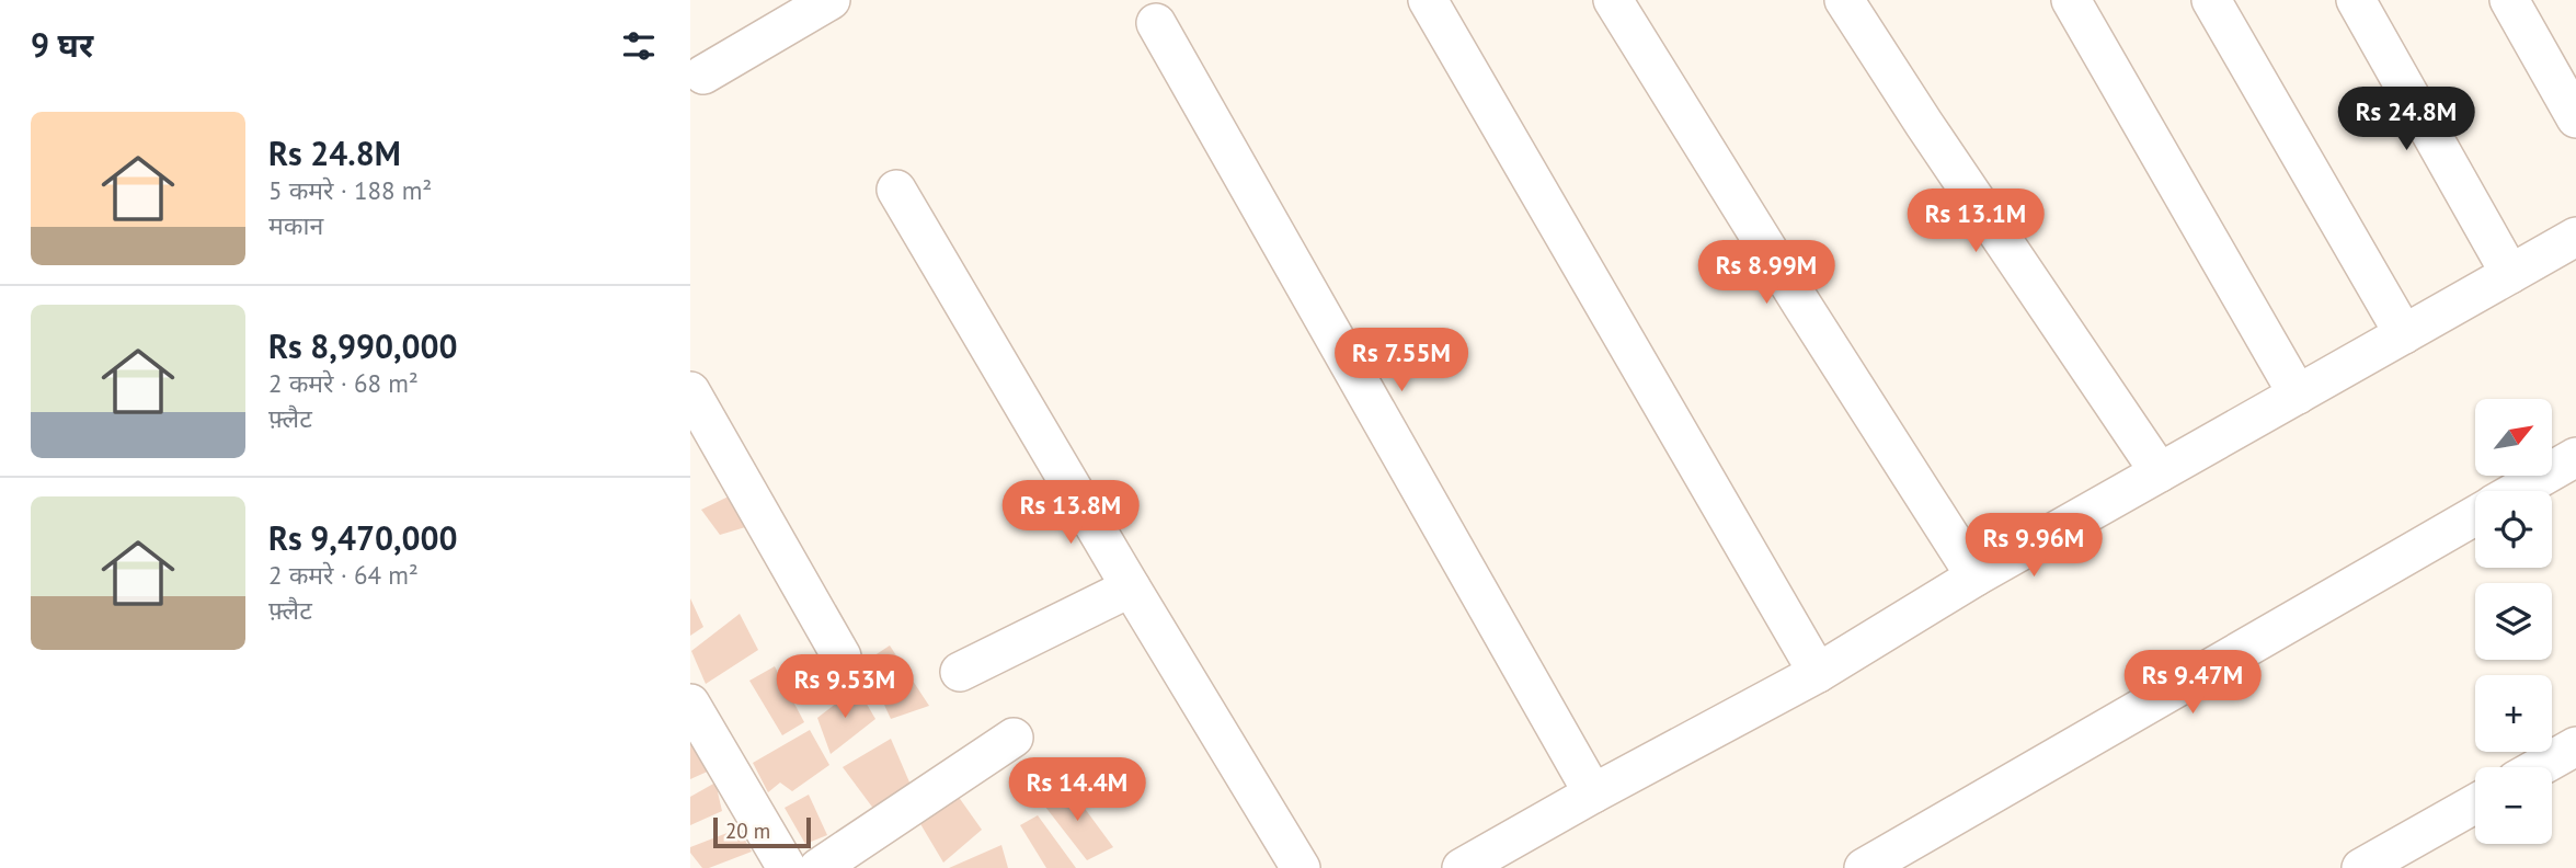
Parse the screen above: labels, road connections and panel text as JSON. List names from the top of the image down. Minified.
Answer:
{"scale_bar":"20 m","north":"top right","page":{"heading":"9 घर","price":["Rs 24.8M","Rs 13.1M","Rs 8.99M","Rs 7.55M","Rs 13.8M","Rs 9.96M","Rs 9.47M","Rs 9.53M","Rs 14.4M"],"list":[{"name":"Rs 24.8M","note":"5 कमरे · 188 m² · मकान"},{"name":"Rs 8,990,000","note":"2 कमरे · 68 m² · फ़्लैट"},{"name":"Rs 9,470,000","note":"2 कमरे · 64 m² · फ़्लैट"}],"map_buttons":["+","−"],"scale":"20 m"}}
